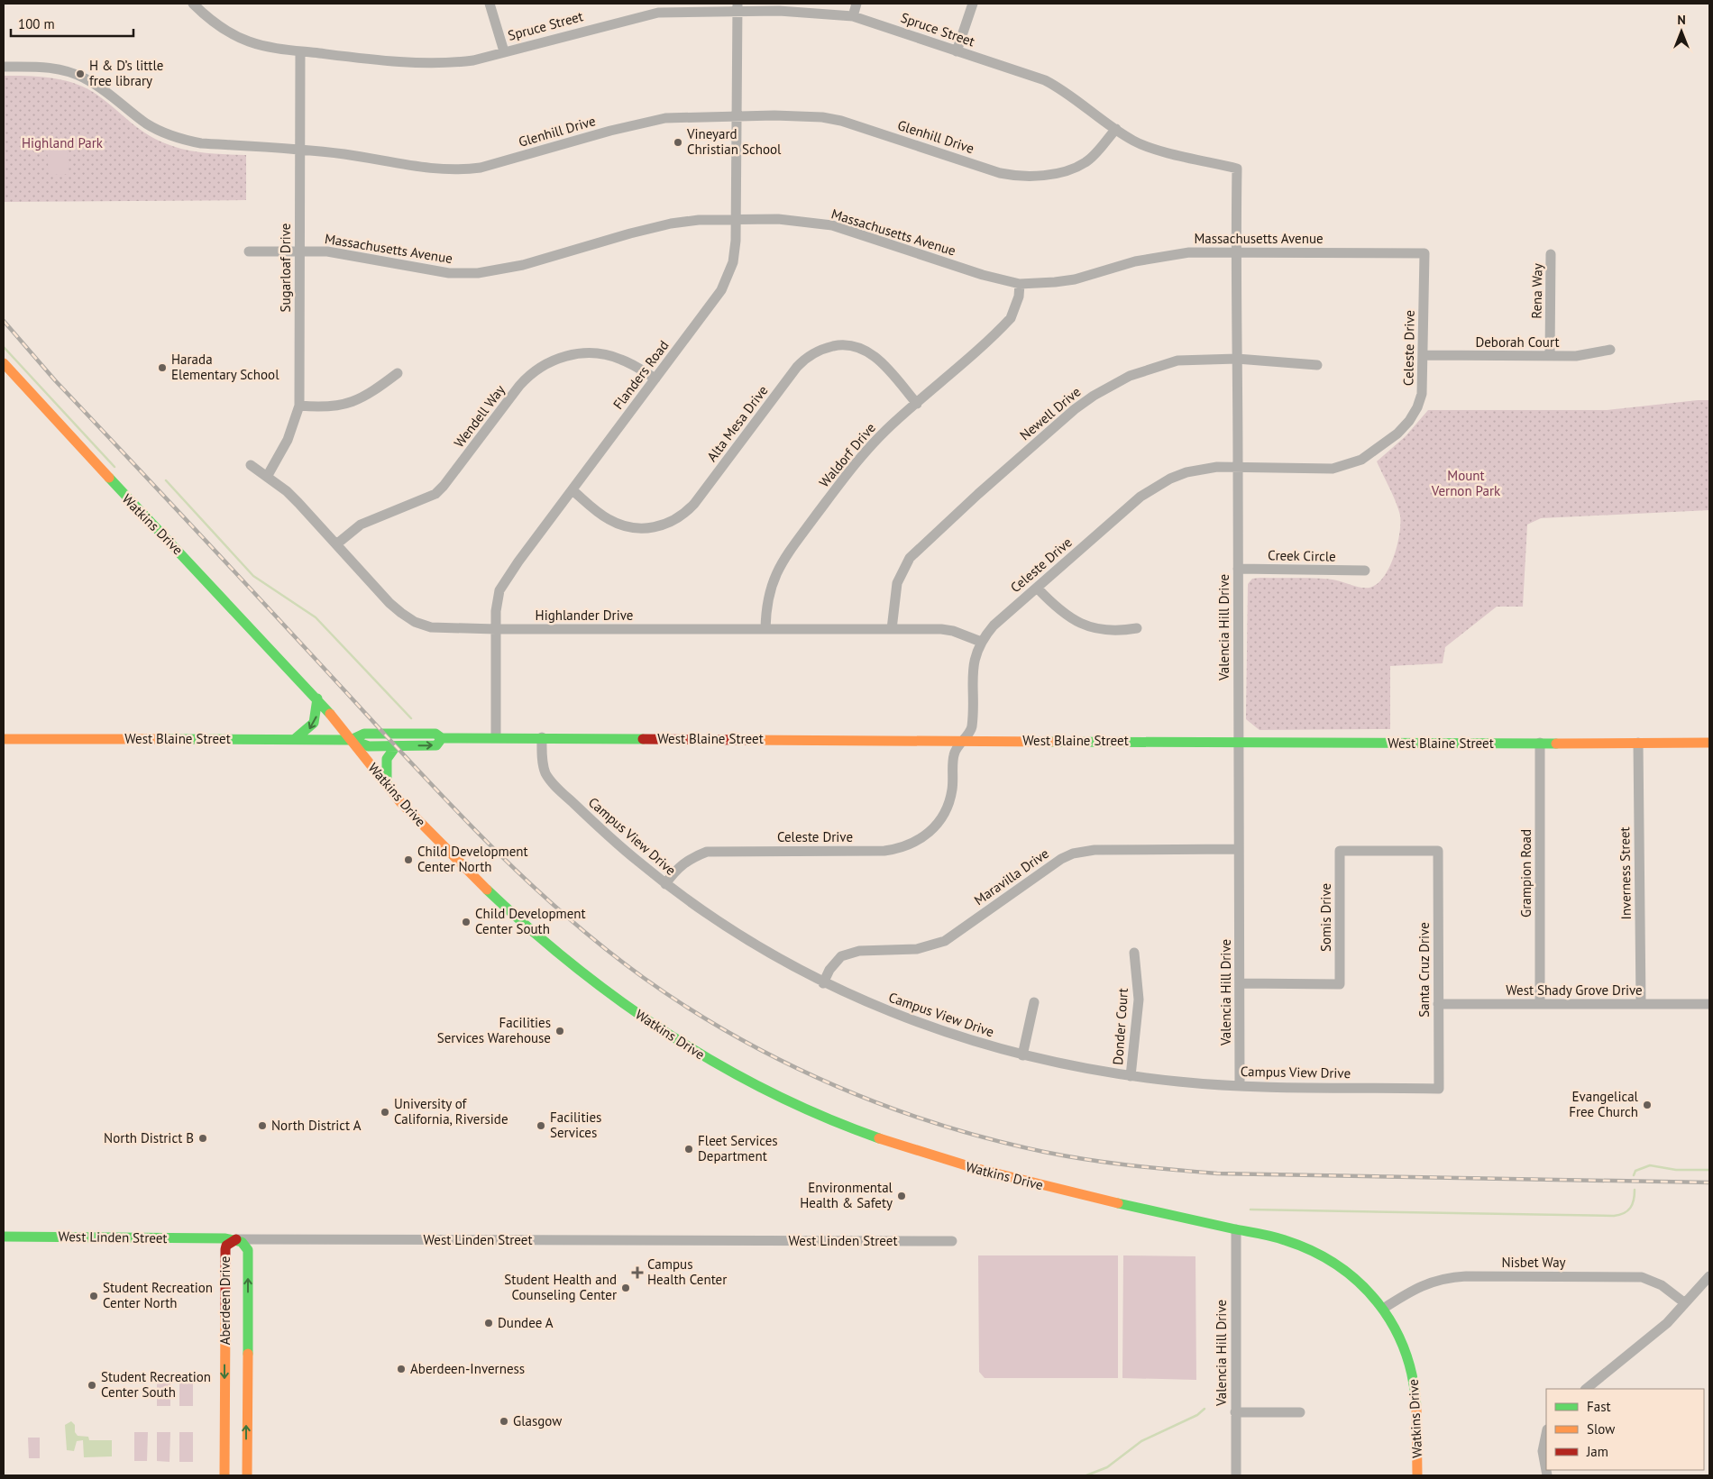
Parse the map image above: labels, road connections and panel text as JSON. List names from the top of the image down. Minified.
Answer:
{"streets":{"street":["Spruce Street","Glenhill Drive","Massachusetts Avenue","Sugarloaf Drive","Rena Way","Deborah Court","Celeste Drive","Flanders Road","Newell Drive","Wendell Way","Alta Mesa Drive","Waldorf Drive","Watkins Drive","Creek Circle","Highlander Drive","Valencia Hill Drive","West Blaine Street","Campus View Drive","Grampion Road","Inverness Street","Maravilla Drive","Somis Drive","Santa Cruz Drive","West Shady Grove Drive","Donder Court","West Linden Street","Nisbet Way","Aberdeen Drive"]},"crossings":[["Spruce Street","Glenhill Drive"],["Spruce Street","Sugarloaf Drive"],["Spruce Street","Flanders Road"],["Spruce Street","Valencia Hill Drive"],["Glenhill Drive","Sugarloaf Drive"],["Glenhill Drive","Flanders Road"],["Massachusetts Avenue","Sugarloaf Drive"],["Massachusetts Avenue","Celeste Drive"],["Massachusetts Avenue","Flanders Road"],["Massachusetts Avenue","Waldorf Drive"],["Massachusetts Avenue","Valencia Hill Drive"],["Sugarloaf Drive","Highlander Drive"],["Rena Way","Deborah Court"],["Deborah Court","Celeste Drive"],["Celeste Drive","Highlander Drive"],["Celeste Drive","Valencia Hill Drive"],["Celeste Drive","West Blaine Street"],["Celeste Drive","Campus View Drive"],["Flanders Road","Wendell Way"],["Flanders Road","Alta Mesa Drive"],["Flanders Road","Highlander Drive"],["Flanders Road","West Blaine Street"],["Newell Drive","Highlander Drive"],["Newell Drive","Valencia Hill Drive"],["Wendell Way","Highlander Drive"],["Alta Mesa Drive","Waldorf Drive"],["Waldorf Drive","Highlander Drive"],["Watkins Drive","Valencia Hill Drive"],["Watkins Drive","West Blaine Street"],["Watkins Drive","Nisbet Way"],["Creek Circle","Valencia Hill Drive"],["Valencia Hill Drive","West Blaine Street"],["Valencia Hill Drive","Campus View Drive"],["Valencia Hill Drive","Maravilla Drive"],["Valencia Hill Drive","Somis Drive"],["West Blaine Street","Campus View Drive"],["West Blaine Street","Grampion Road"],["West Blaine Street","Inverness Street"],["Campus View Drive","Maravilla Drive"],["Campus View Drive","Santa Cruz Drive"],["Campus View Drive","Donder Court"],["Grampion Road","West Shady Grove Drive"],["Inverness Street","West Shady Grove Drive"],["Somis Drive","Santa Cruz Drive"],["Santa Cruz Drive","West Shady Grove Drive"],["West Linden Street","Aberdeen Drive"]],"parks":["Highland Park","Mount Vernon Park"],"places":{"other":["H & D’s little free library","Vineyard Christian School","Harada Elementary School","Child Development Center North","Child Development Center South","Facilities Services Warehouse","Evangelical Free Church","University of California, Riverside","North District A","Facilities Services","North District B","Fleet Services Department","Environmental Health & Safety","Student Health and Counseling Center","Student Recreation Center North","Dundee A","Aberdeen-Inverness","Student Recreation Center South","Glasgow"],"health":["Campus Health Center"]},"legend":["Fast","Slow","Jam"],"scale_bar":"100 m","north":"top"}
